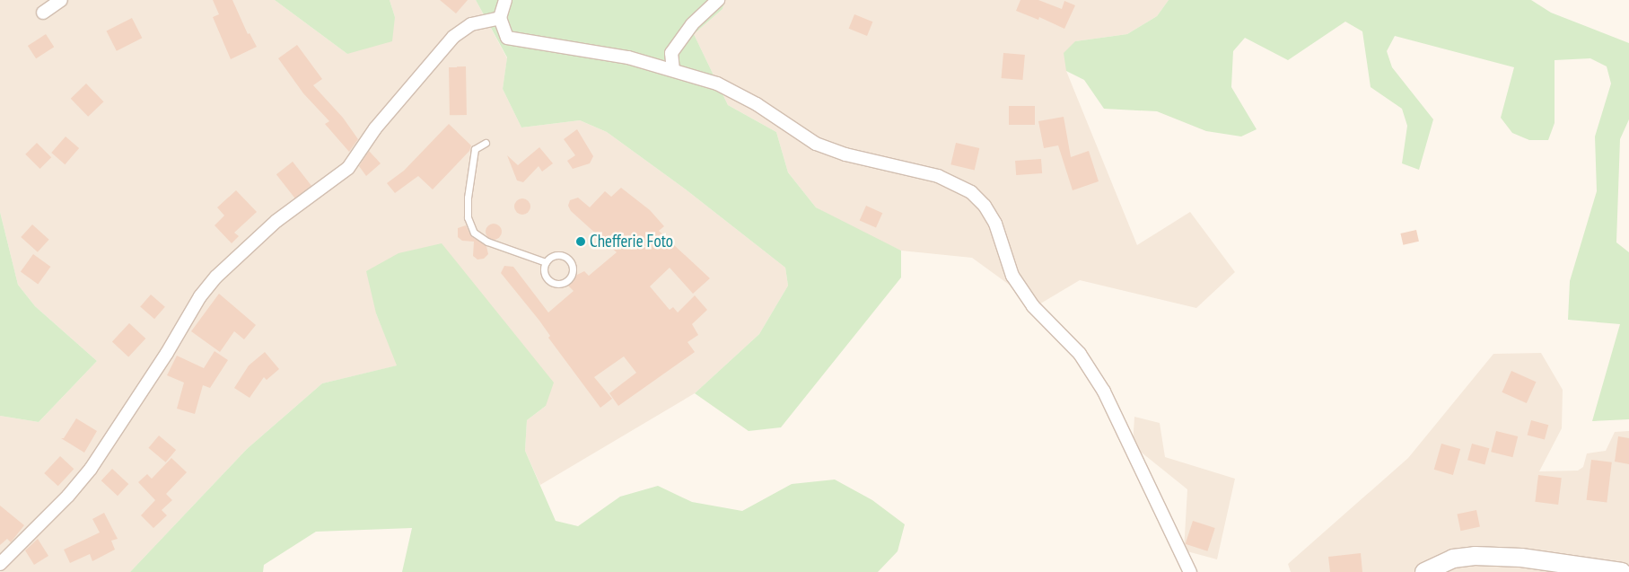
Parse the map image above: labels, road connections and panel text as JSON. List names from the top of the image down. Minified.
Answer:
{"places":["Chefferie Foto"]}
